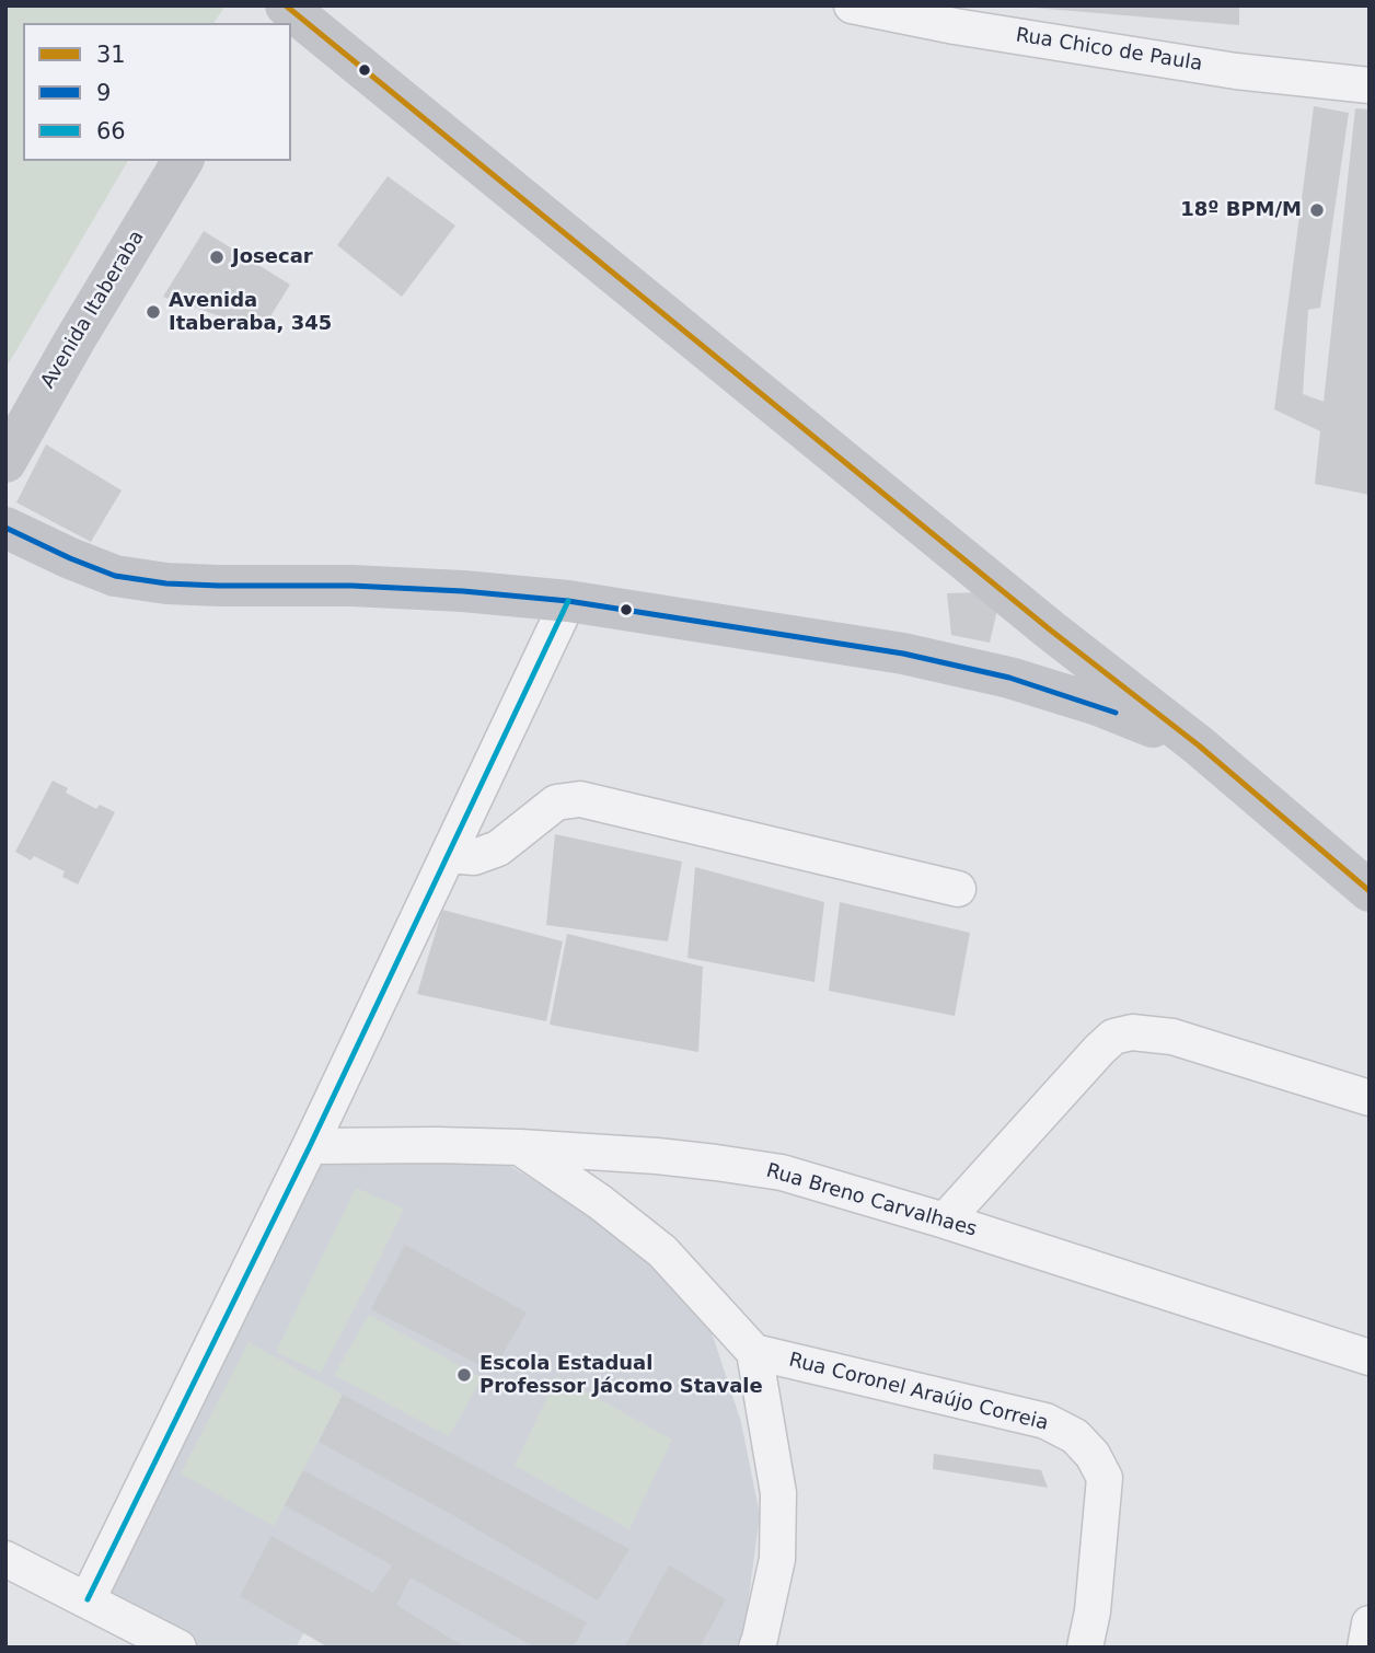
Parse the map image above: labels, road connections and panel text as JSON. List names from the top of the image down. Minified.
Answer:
{"streets":{"street":["Rua Chico de Paula","Avenida Itaberaba","Rua Breno Carvalhaes","Rua Coronel Araújo Correia"]},"places":["18º BPM/M","Josecar","Avenida Itaberaba, 345","Escola Estadual Professor Jácomo Stavale"],"lines":["transit line 31","transit line 9","transit line 66"],"legend":["31","9","66"]}
